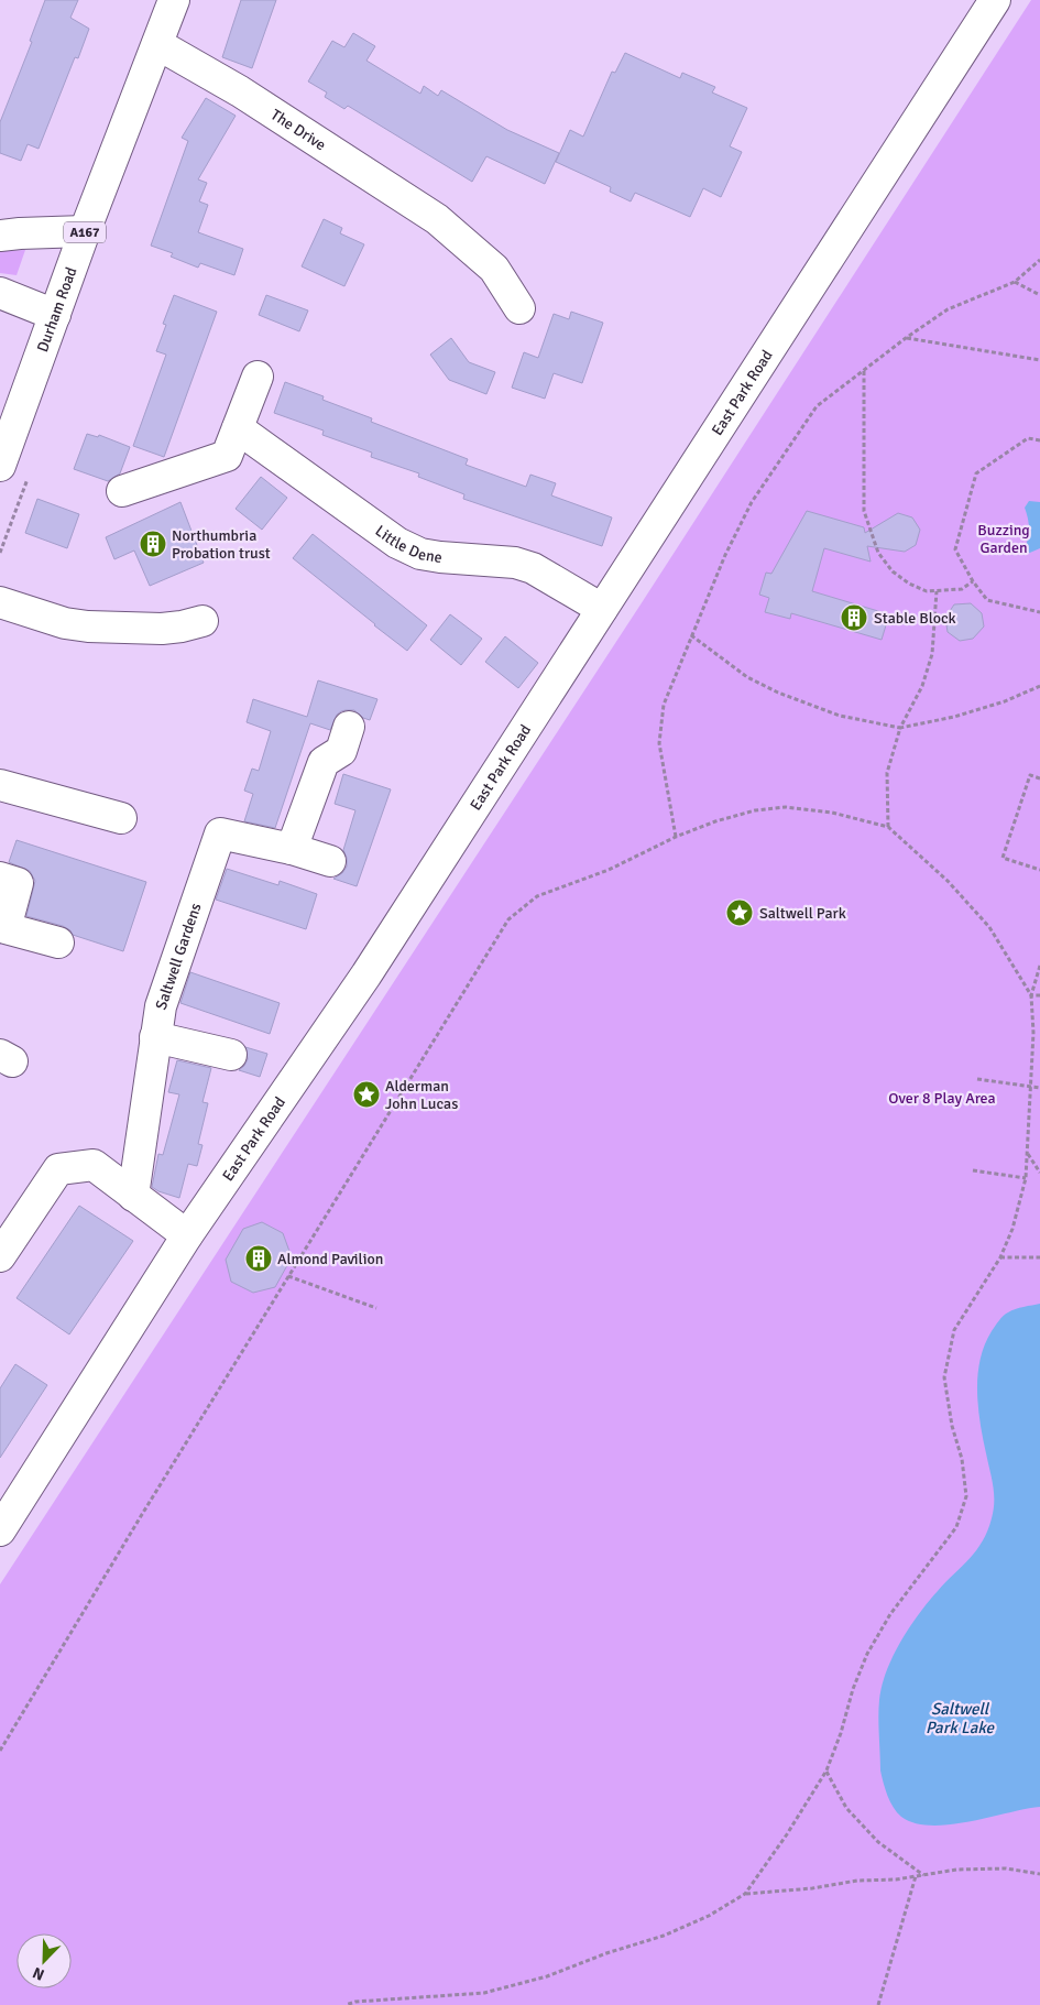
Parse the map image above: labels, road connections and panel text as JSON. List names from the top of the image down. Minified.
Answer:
{"streets":{"street":["The Drive","A167","Durham Road","East Park Road","Little Dene","Saltwell Gardens"]},"crossings":[["The Drive","Durham Road"],["East Park Road","Little Dene"]],"water":["Saltwell Park Lake"],"parks":["Buzzing Garden","Over 8 Play Area"],"places":{"building":["Northumbria Probation trust","Stable Block","Almond Pavilion"],"place":["Saltwell Park","Alderman John Lucas"]},"north":"bottom left"}
